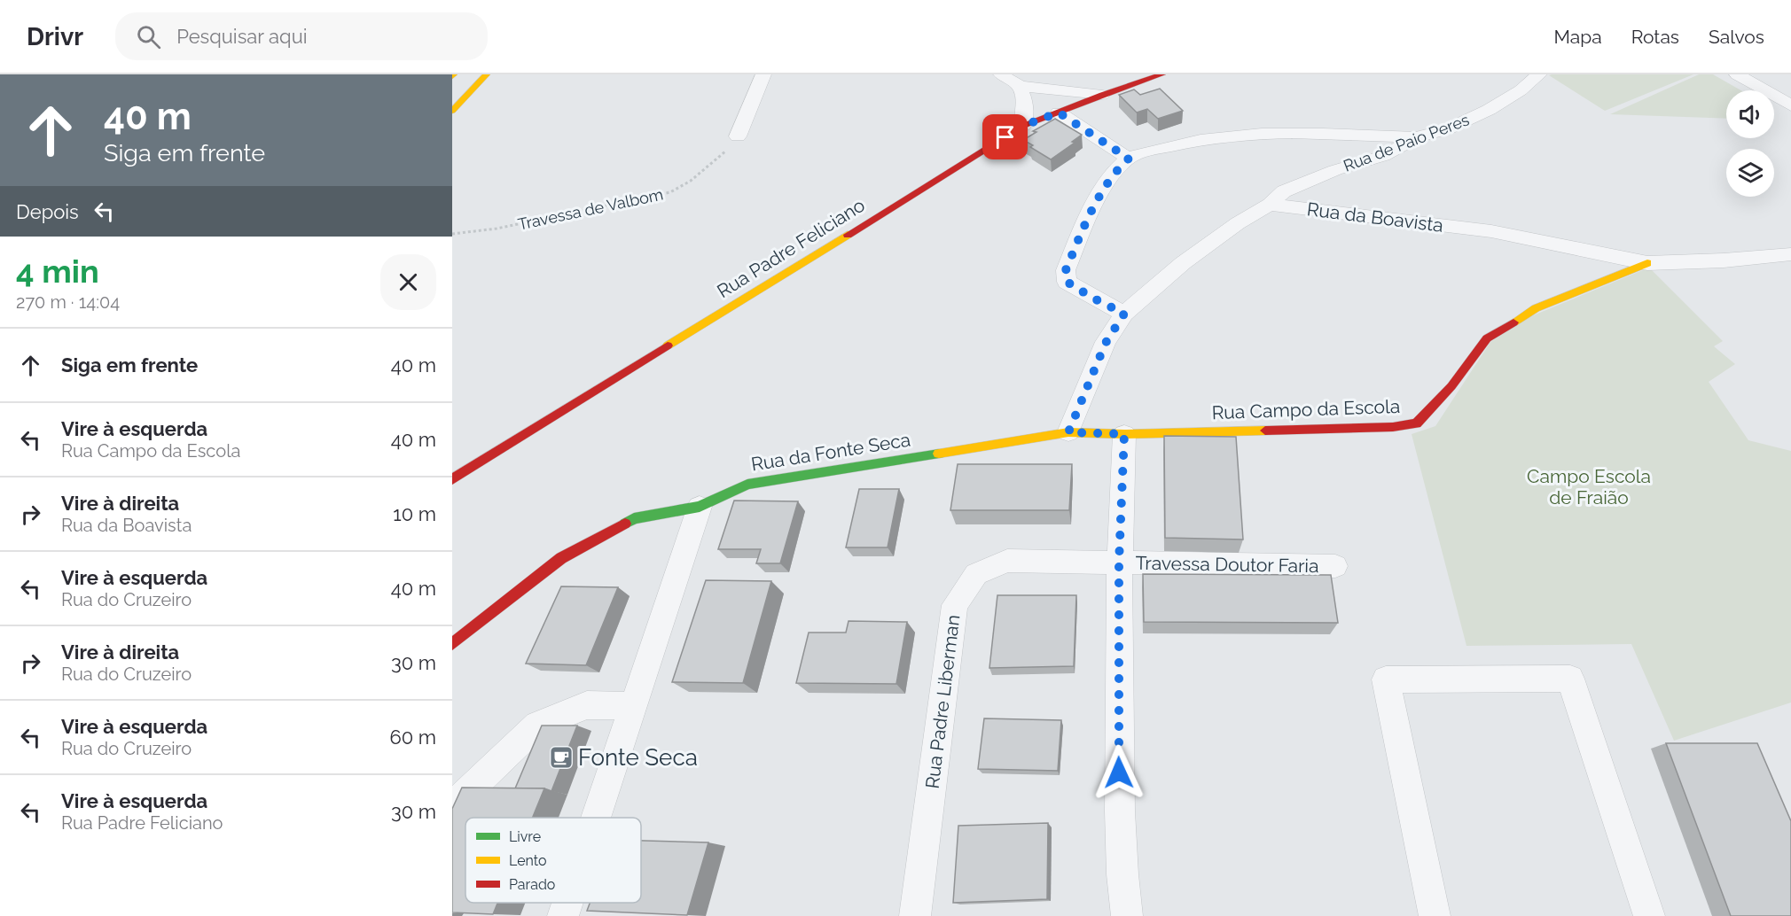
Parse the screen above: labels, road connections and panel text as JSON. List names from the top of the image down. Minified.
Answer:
{"streets":{"street":["Rua de Paio Peres","Rua da Boavista","Rua Padre Feliciano","Rua Campo da Escola","Rua da Fonte Seca","Travessa Doutor Faria","Rua Padre Liberman"],"path":["Travessa de Valbom"]},"crossings":[["Rua de Paio Peres","Rua da Boavista"],["Rua da Boavista","Rua Campo da Escola"],["Rua Campo da Escola","Rua da Fonte Seca"],["Travessa Doutor Faria","Rua Padre Liberman"]],"parks":["Campo Escola de Fraião"],"places":{"cafe":["Fonte Seca"]},"legend":["Livre","Lento","Parado"],"page":{"header":"Drivr","search":"Pesquisar aqui","nav":["Mapa","Rotas","Salvos"],"turn":["40 m","Siga em frente"],"then":"Depois","heading":["4 min","270 m · 14:04"],"list":[{"name":"Siga em frente","value":"40 m"},{"name":"Vire à esquerda","note":"Rua Campo da Escola","value":"40 m"},{"name":"Vire à direita","note":"Rua da Boavista","value":"10 m"},{"name":"Vire à esquerda","note":"Rua do Cruzeiro","value":"40 m"},{"name":"Vire à direita","note":"Rua do Cruzeiro","value":"30 m"},{"name":"Vire à esquerda","note":"Rua do Cruzeiro","value":"60 m"},{"name":"Vire à esquerda","note":"Rua Padre Feliciano","value":"30 m"}]}}
